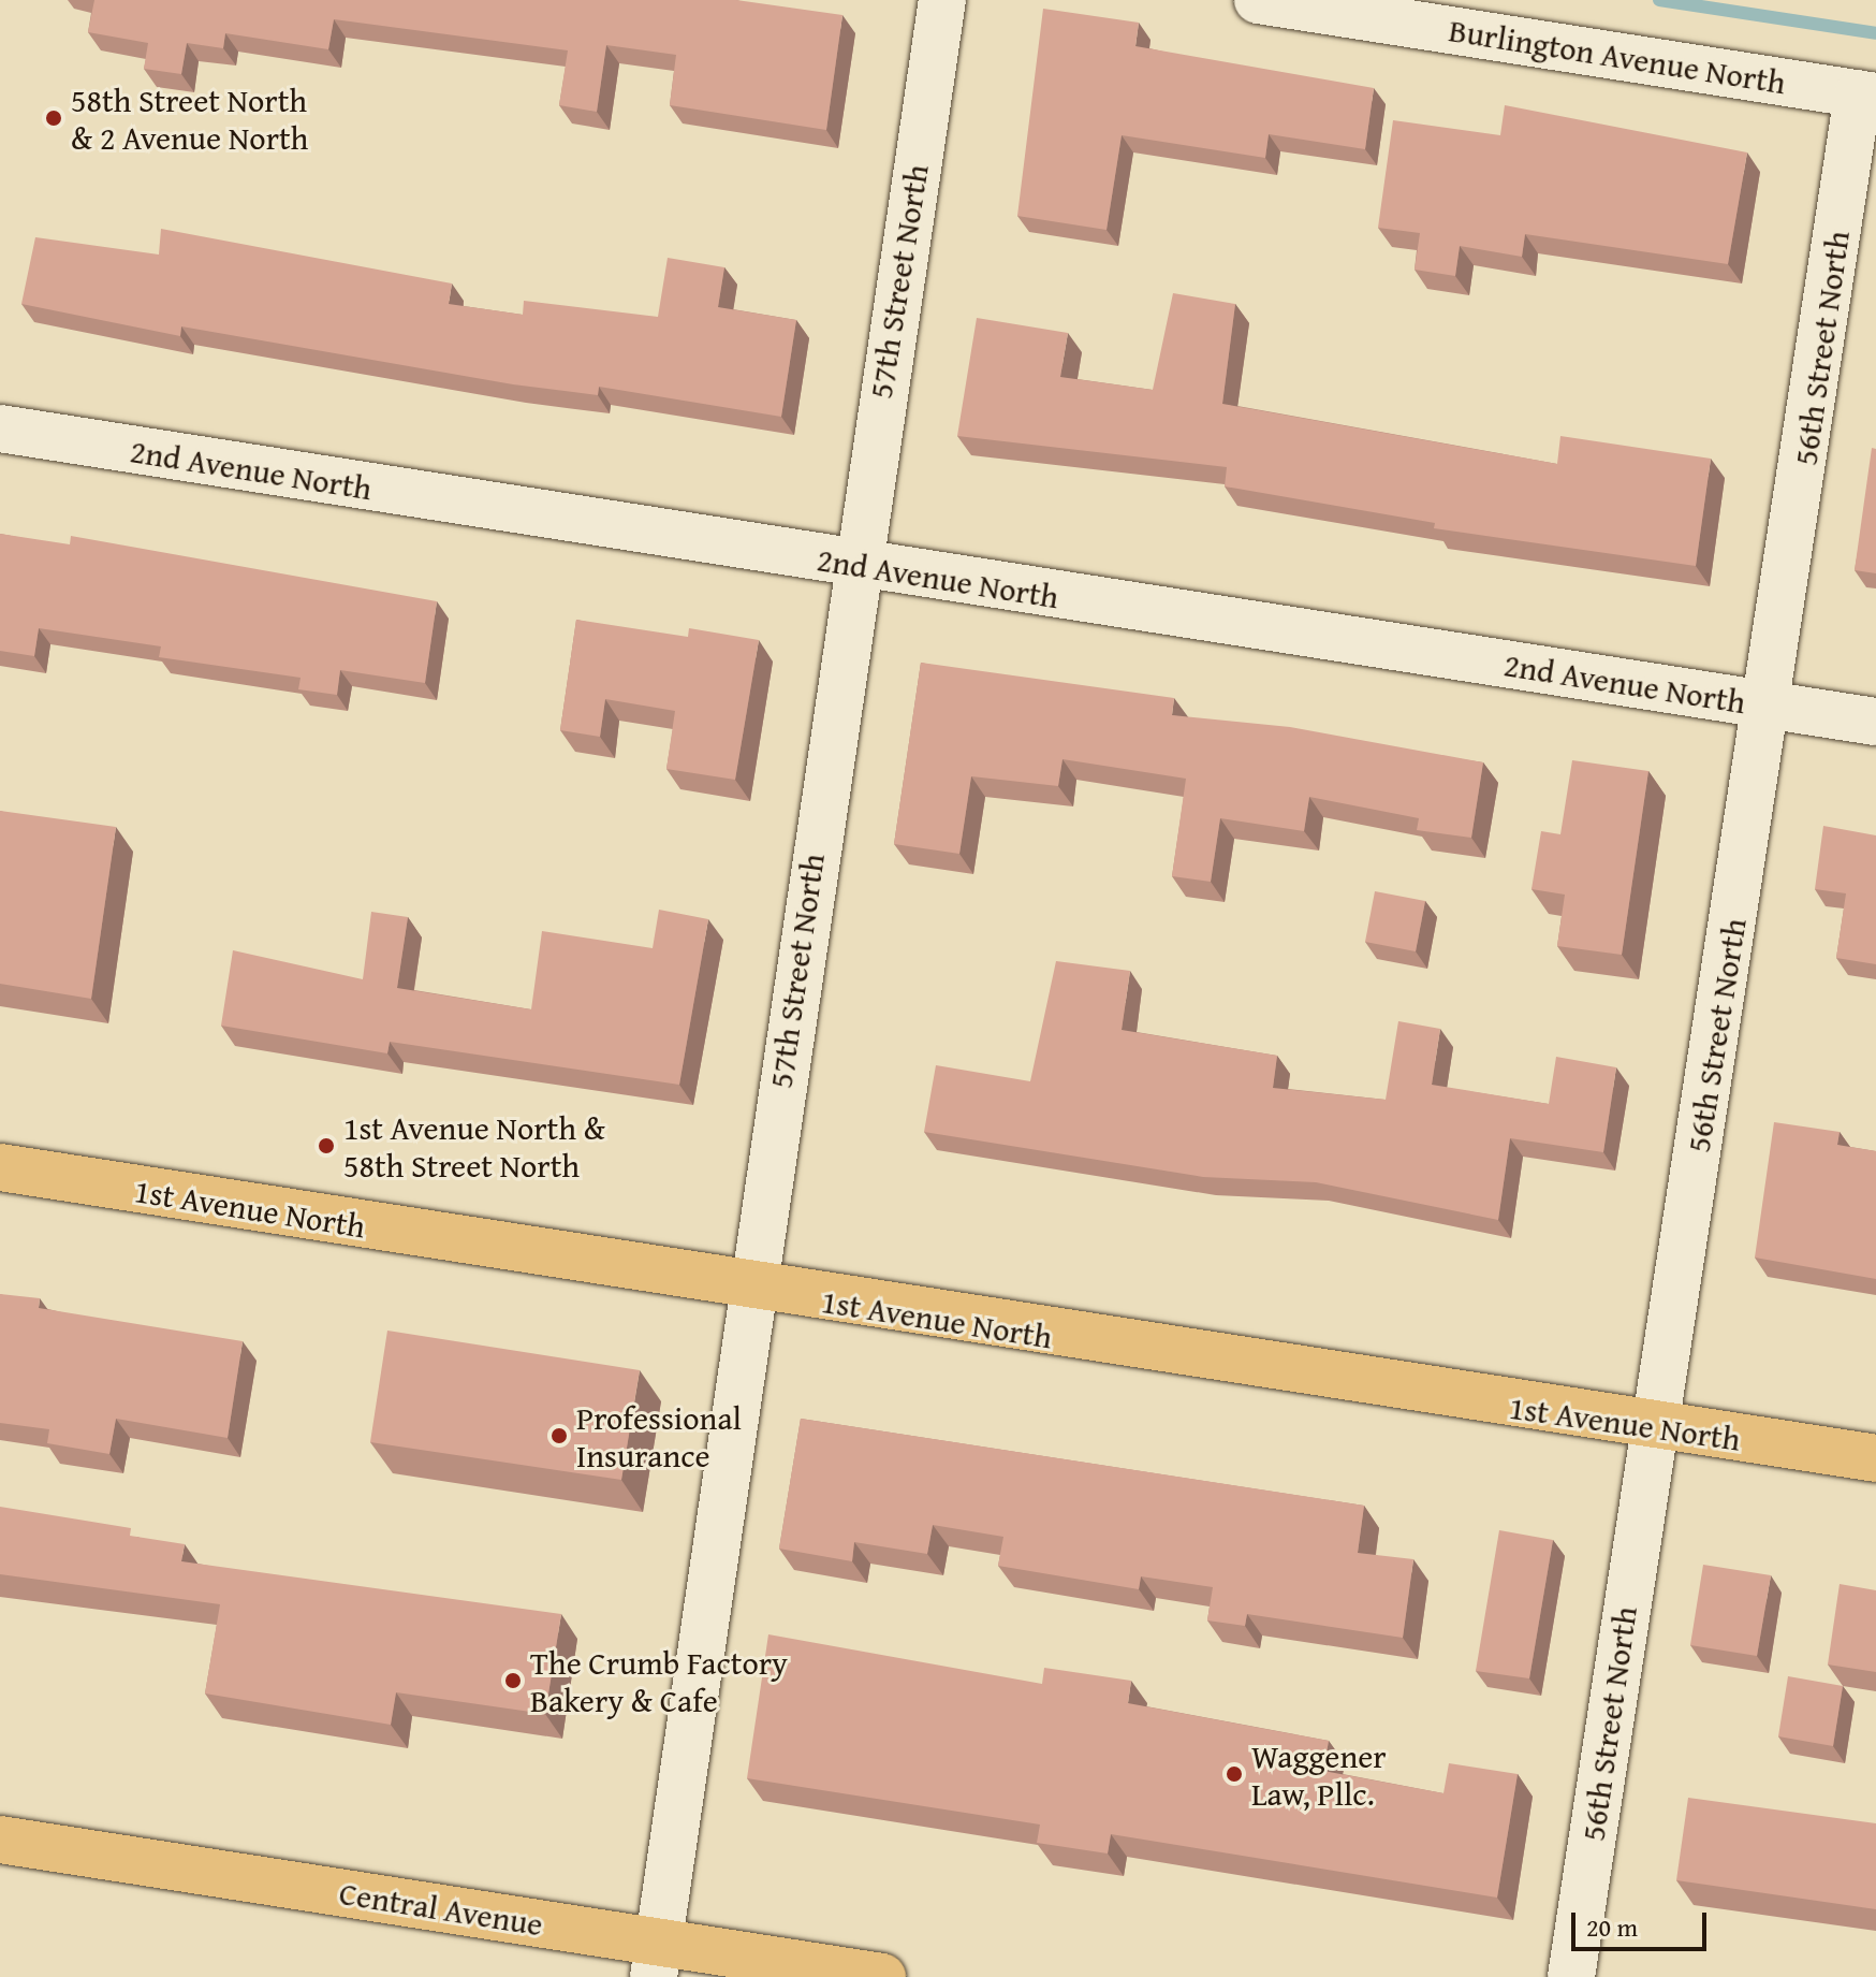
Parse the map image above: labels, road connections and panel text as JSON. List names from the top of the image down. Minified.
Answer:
{"streets":{"main road":["1st Avenue North","Central Avenue"],"street":["Burlington Avenue North","57th Street North","56th Street North","2nd Avenue North"]},"crossings":[["Burlington Avenue North","56th Street North"],["57th Street North","2nd Avenue North"],["57th Street North","1st Avenue North"],["57th Street North","Central Avenue"],["56th Street North","2nd Avenue North"],["56th Street North","1st Avenue North"]],"places":["58th Street North & 2 Avenue North","1st Avenue North & 58th Street North","Professional Insurance","The Crumb Factory Bakery & Cafe","Waggener Law, Pllc."],"scale_bar":"20 m"}
